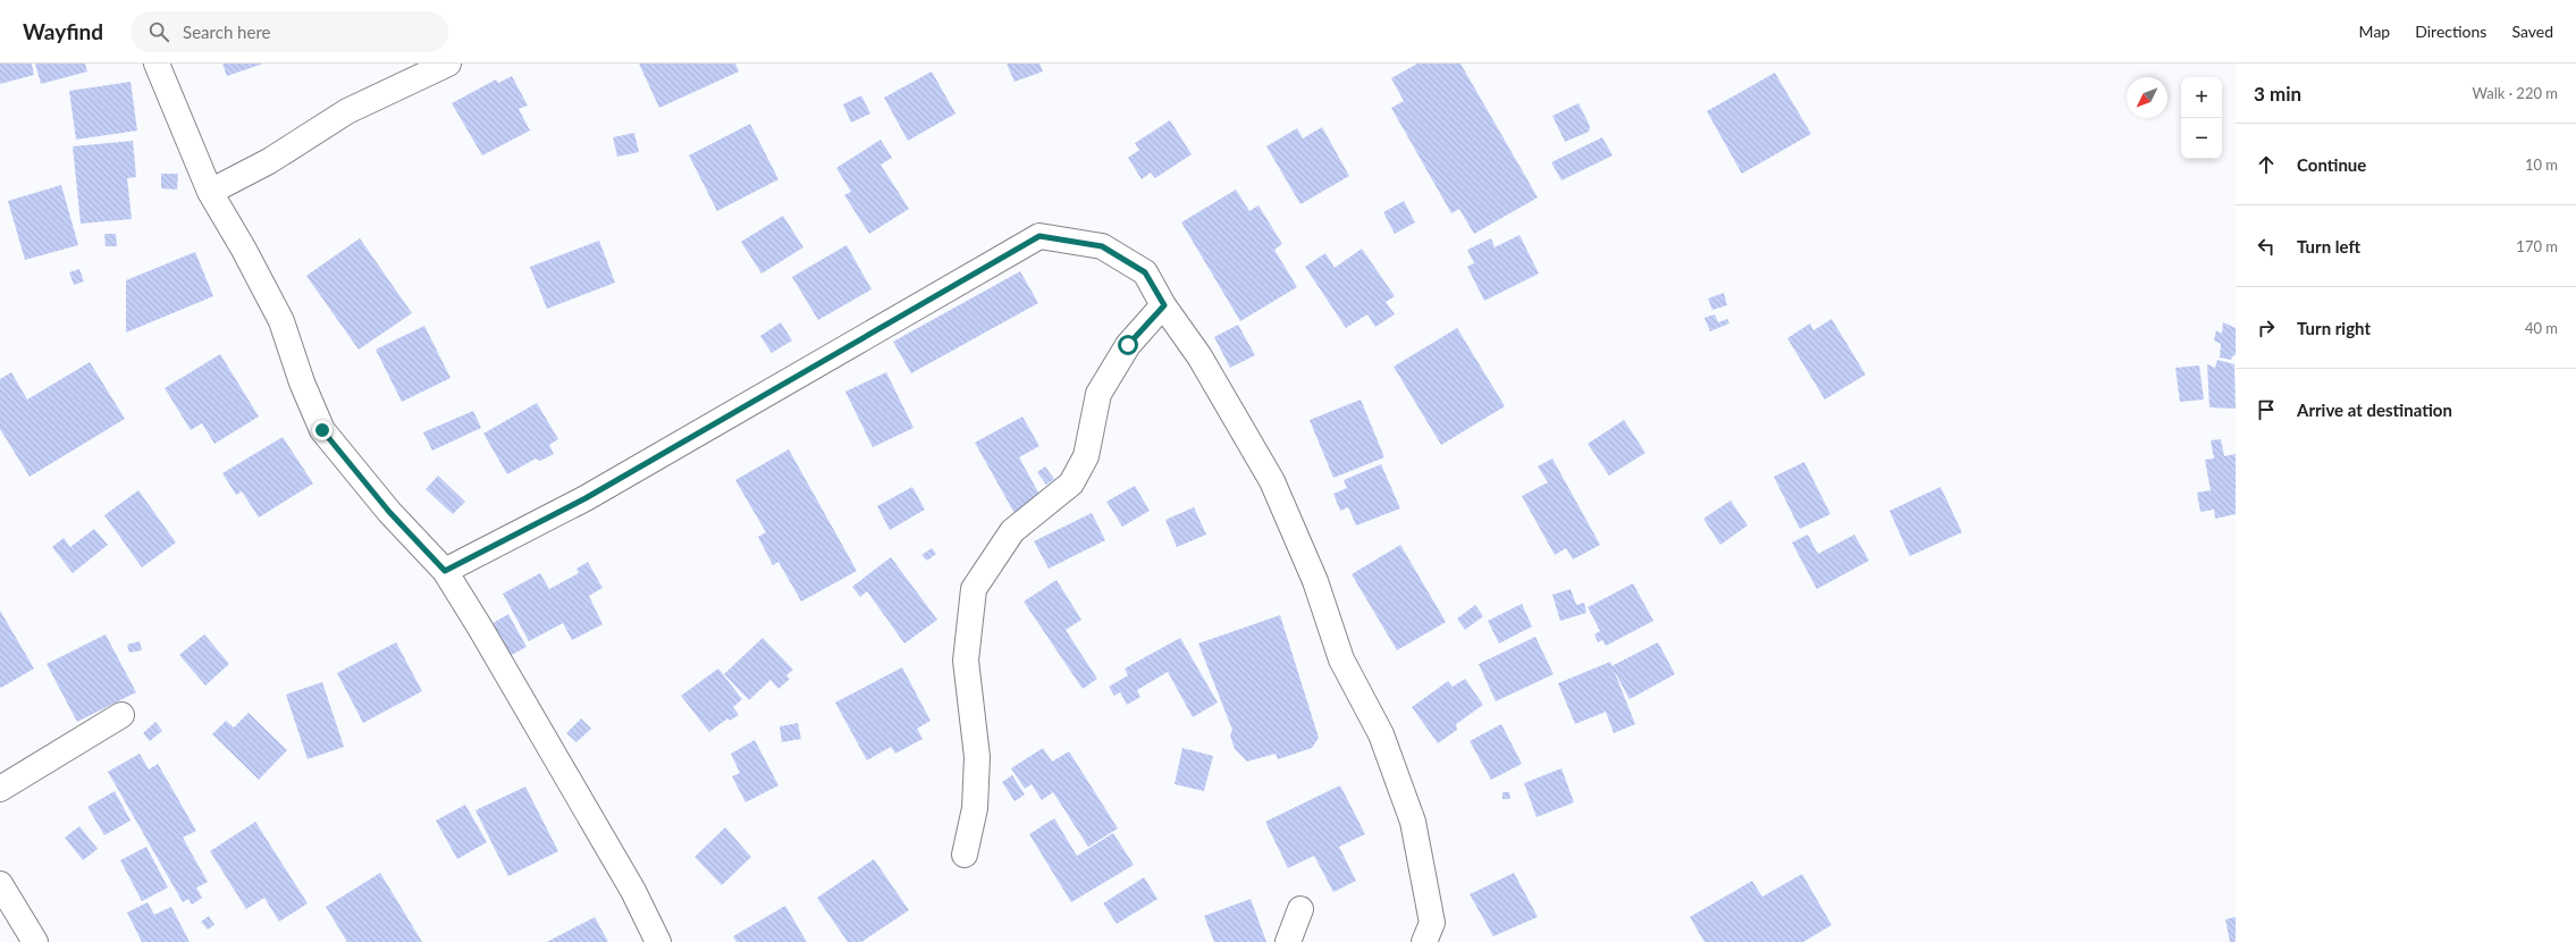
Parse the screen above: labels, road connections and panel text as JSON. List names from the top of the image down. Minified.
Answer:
{"north":"bottom left","page":{"header":"Wayfind","search":"Search here","nav":["Map","Directions","Saved"],"heading":["3 min","Walk · 220 m"],"map_buttons":["+","−"],"list":[["Continue","10 m"],["Turn left","170 m"],["Turn right","40 m"],"Arrive at destination"]}}
